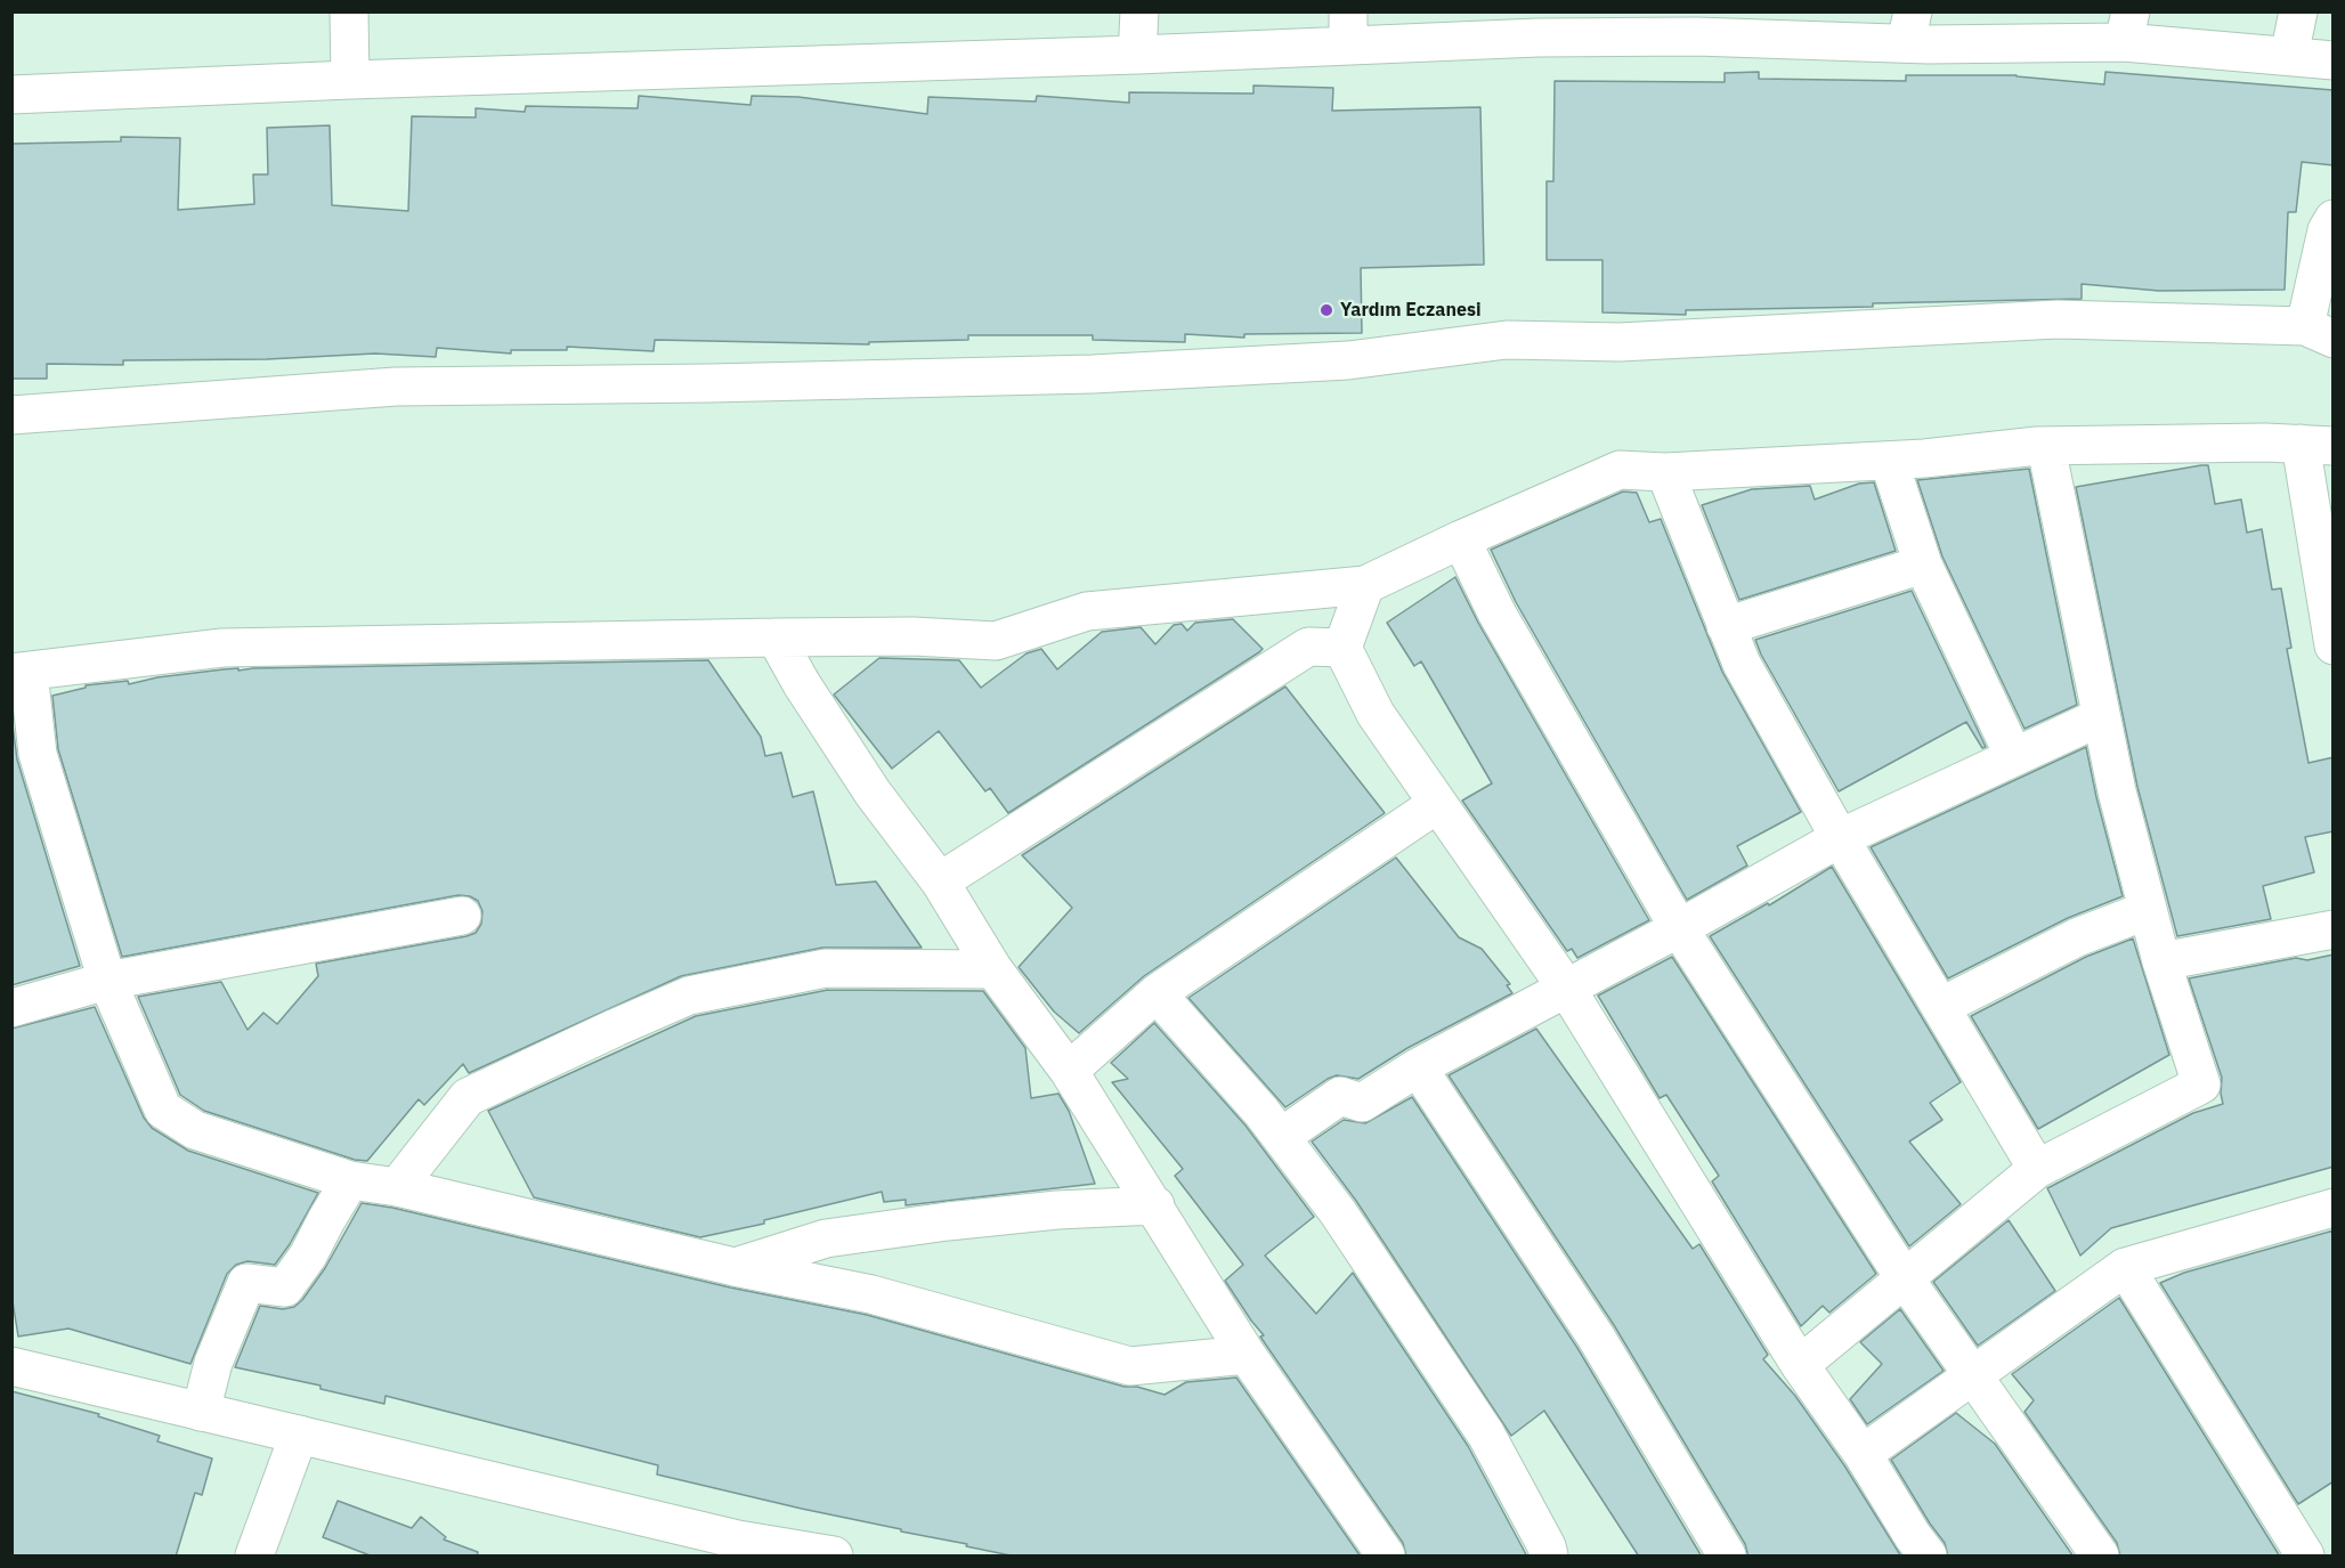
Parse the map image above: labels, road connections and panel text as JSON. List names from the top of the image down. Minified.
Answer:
{"places":["Yardım Eczanesi"]}
